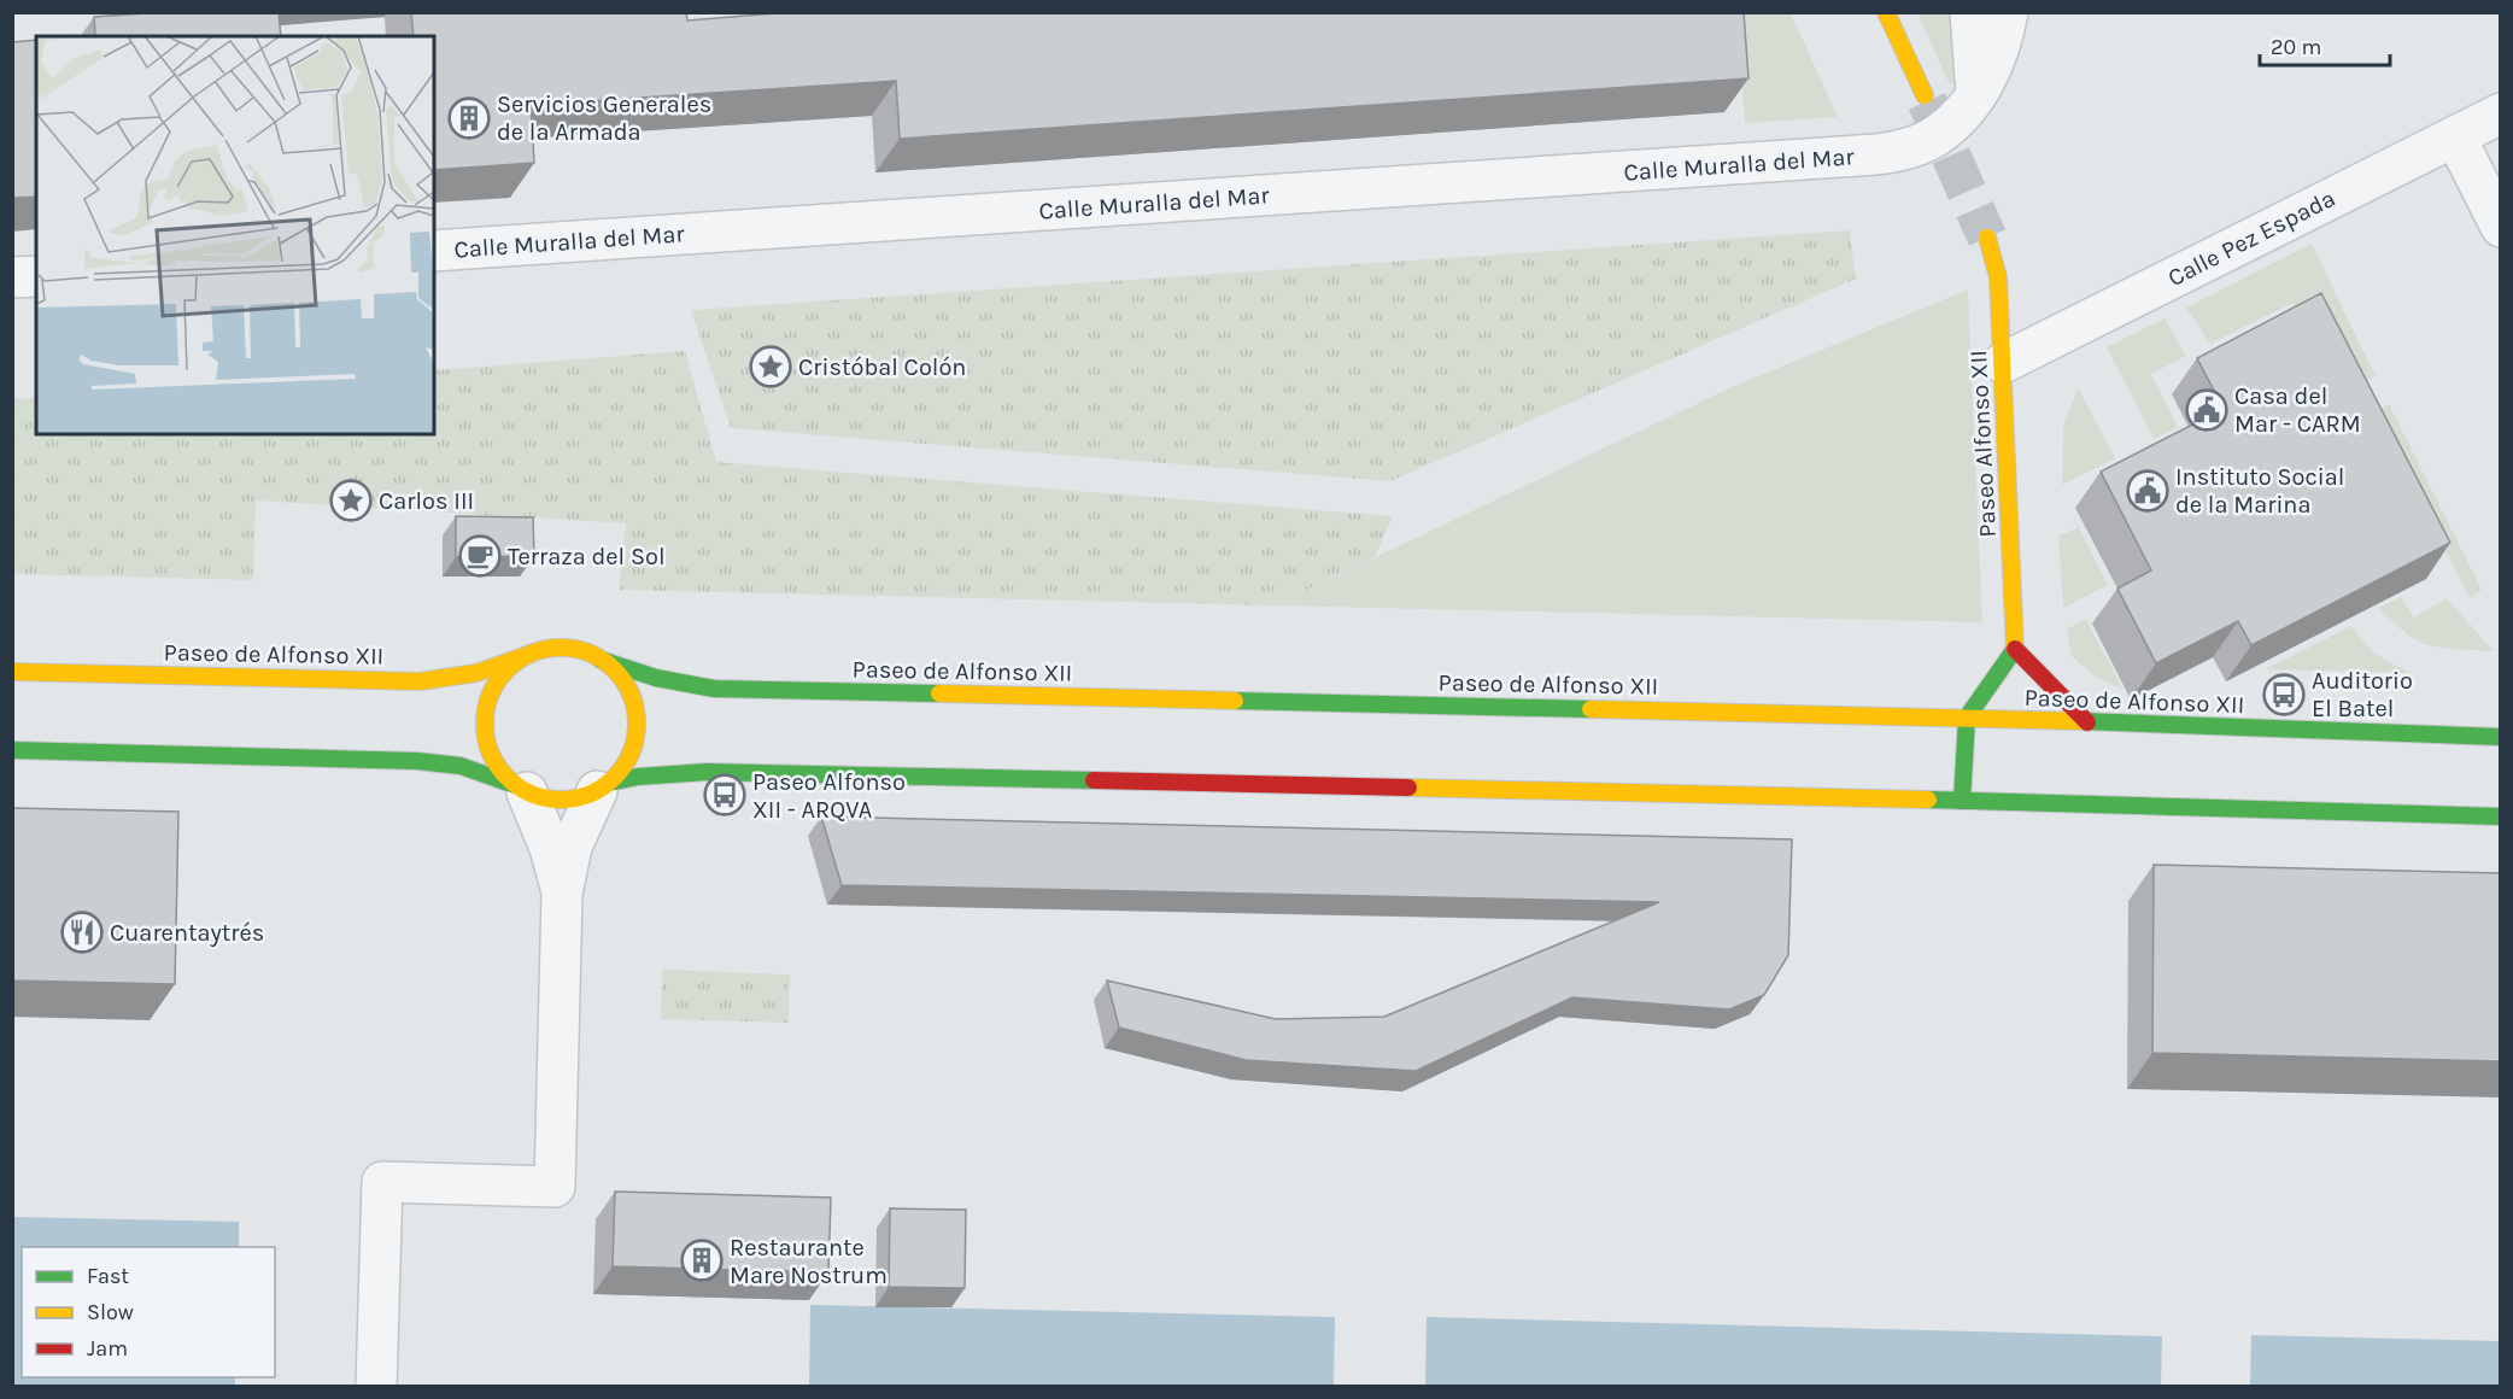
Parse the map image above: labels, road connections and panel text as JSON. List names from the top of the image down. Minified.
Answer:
{"streets":{"main road":["Paseo Alfonso XII","Paseo de Alfonso XII"],"street":["Calle Muralla del Mar","Calle Pez Espada"]},"crossings":[["Calle Pez Espada","Paseo Alfonso XII"]],"places":{"building":["Servicios Generales de la Armada","Restaurante Mare Nostrum"],"place":["Cristóbal Colón","Carlos III"],"public building":["Casa del Mar - CARM","Instituto Social de la Marina"],"cafe":["Terraza del Sol"],"bus stop":["Auditorio El Batel","Paseo Alfonso XII - ARQVA"],"restaurant":["Cuarentaytrés"]},"legend":["Fast","Slow","Jam"],"scale_bar":"20 m"}
